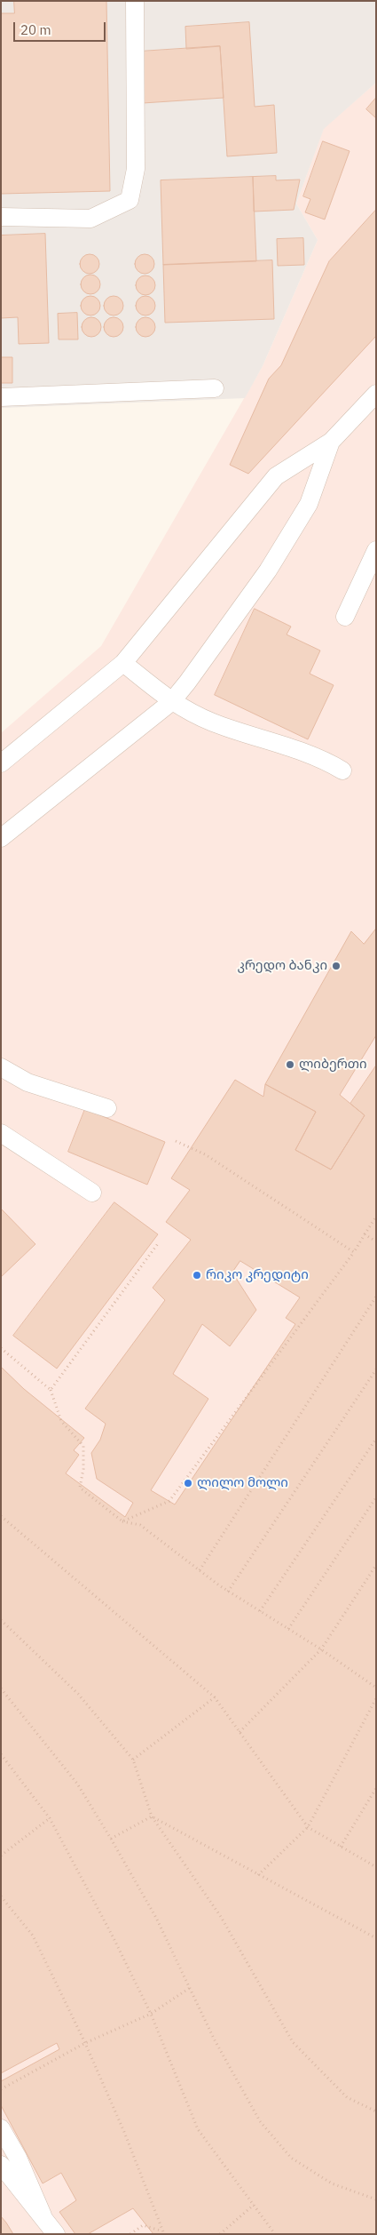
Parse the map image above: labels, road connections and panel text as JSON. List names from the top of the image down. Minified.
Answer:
{"places":["კრედო ბანკი","ლიბერთი","რიკო კრედიტი","ლილო მოლი"],"scale_bar":"20 m"}
